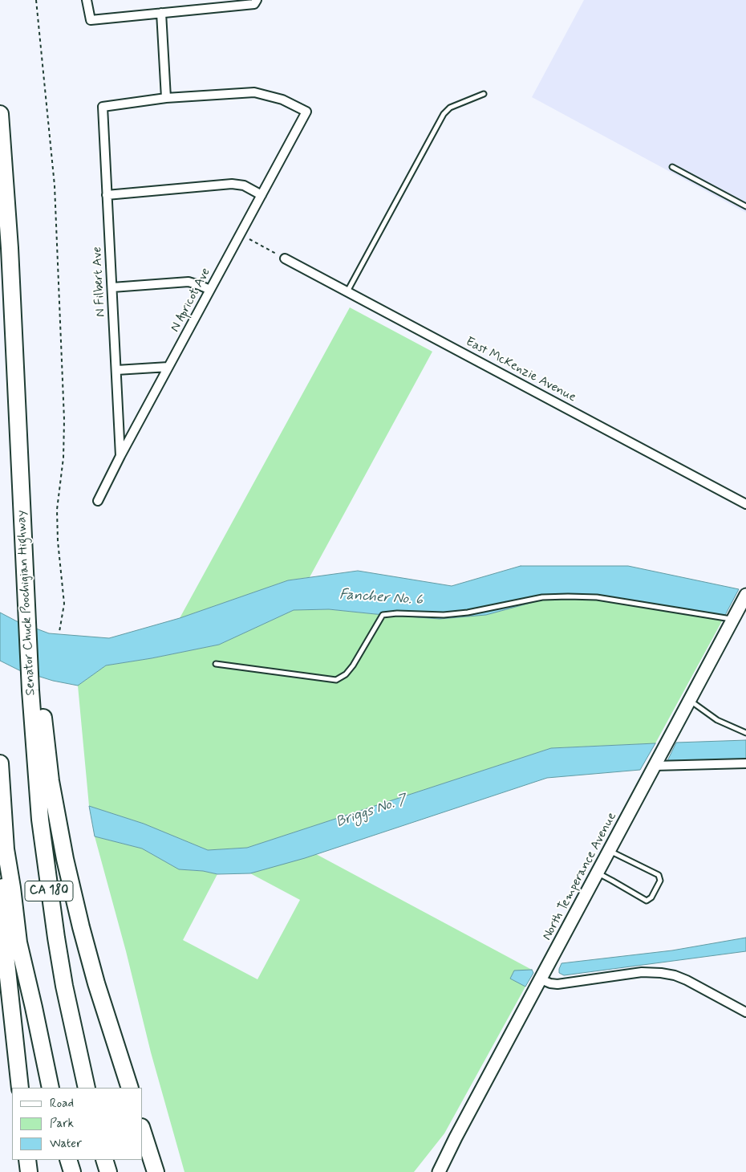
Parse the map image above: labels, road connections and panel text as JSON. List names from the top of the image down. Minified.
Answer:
{"streets":{"highway":["Senator Chuck Poochigian Highway","CA 180"],"main road":["North Temperance Avenue"],"street":["N Filbert Ave","N Apricot Ave","East McKenzie Avenue"]},"crossings":[["N Filbert Ave","N Apricot Ave"]],"water":["Fancher No. 6","Briggs No. 7"],"legend":["Road","Park","Water"]}
